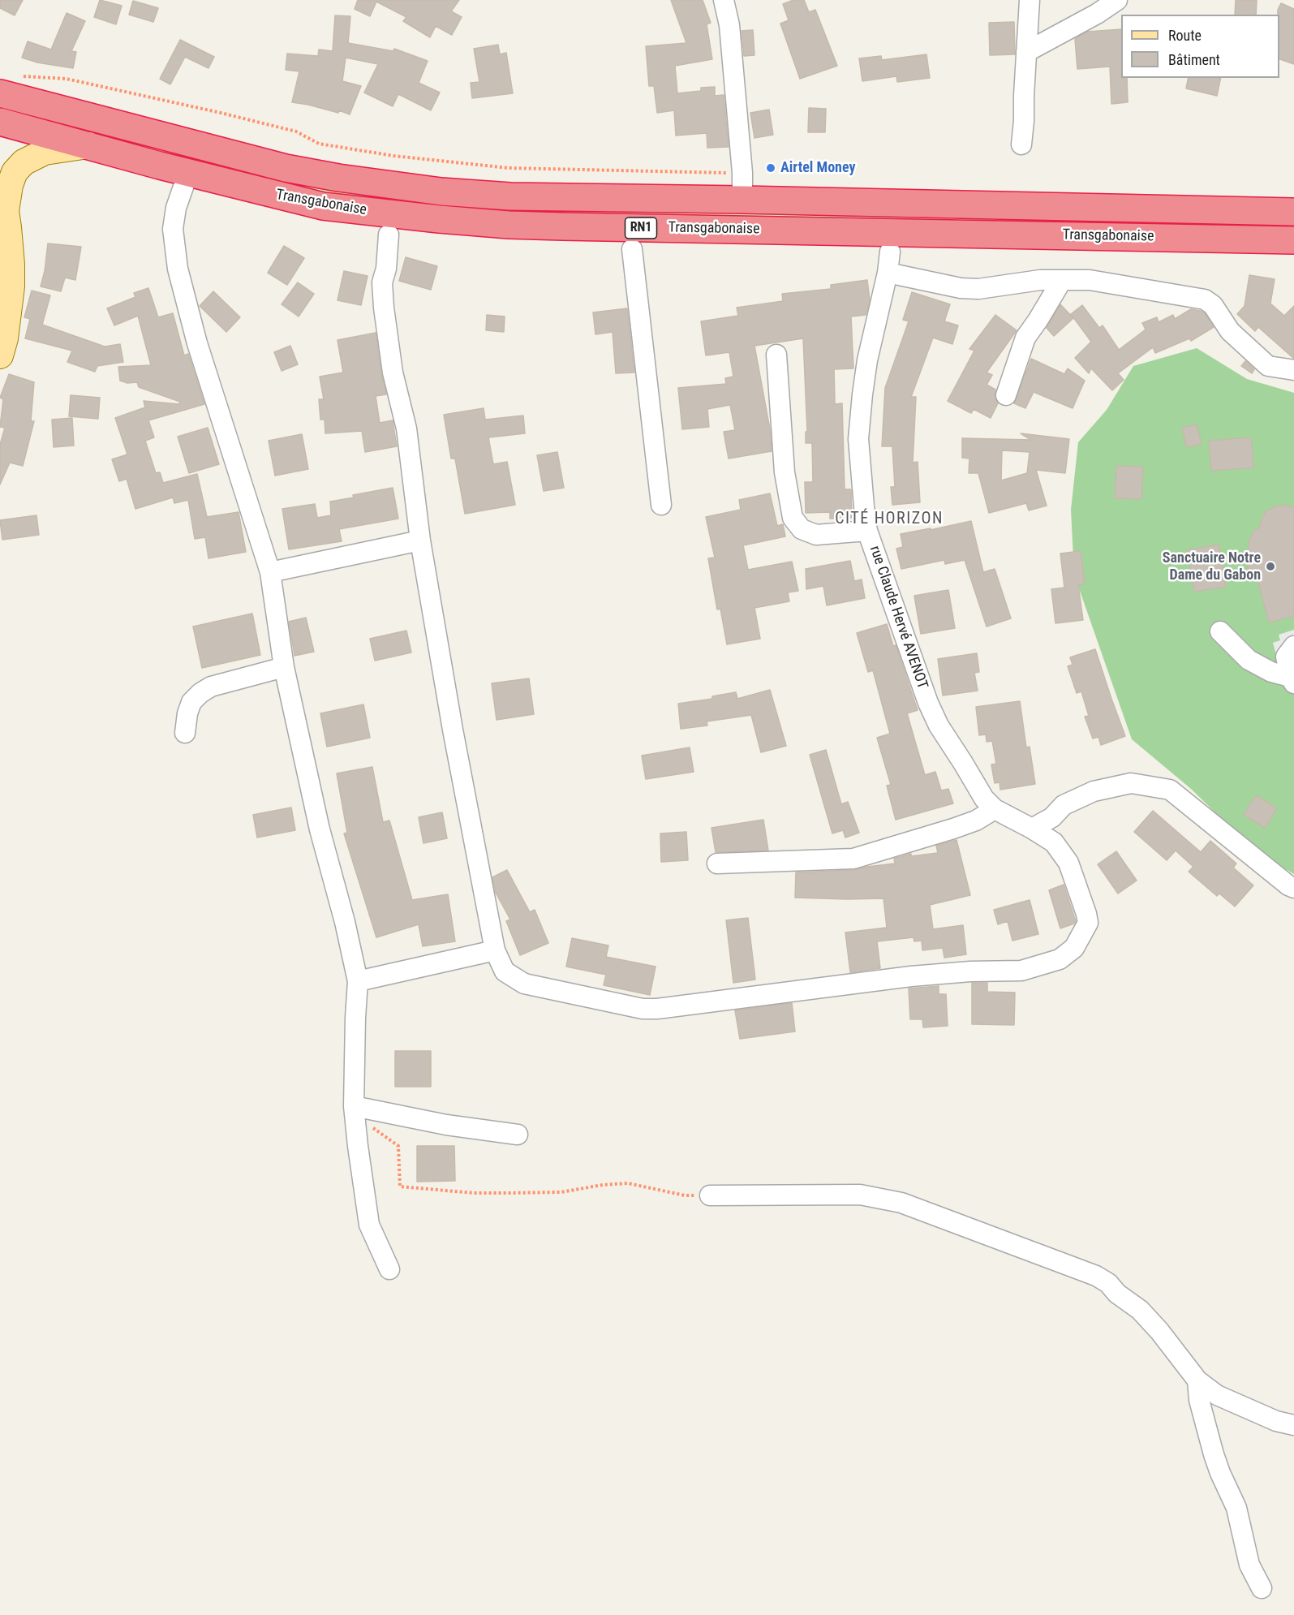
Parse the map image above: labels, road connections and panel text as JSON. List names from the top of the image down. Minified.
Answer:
{"streets":{"highway":["Transgabonaise","RN1"],"street":["rue Claude Hervé AVENOT"]},"districts":["CITÉ HORIZON"],"places":["Airtel Money","Sanctuaire Notre Dame du Gabon"],"legend":["Route","Bâtiment"]}
